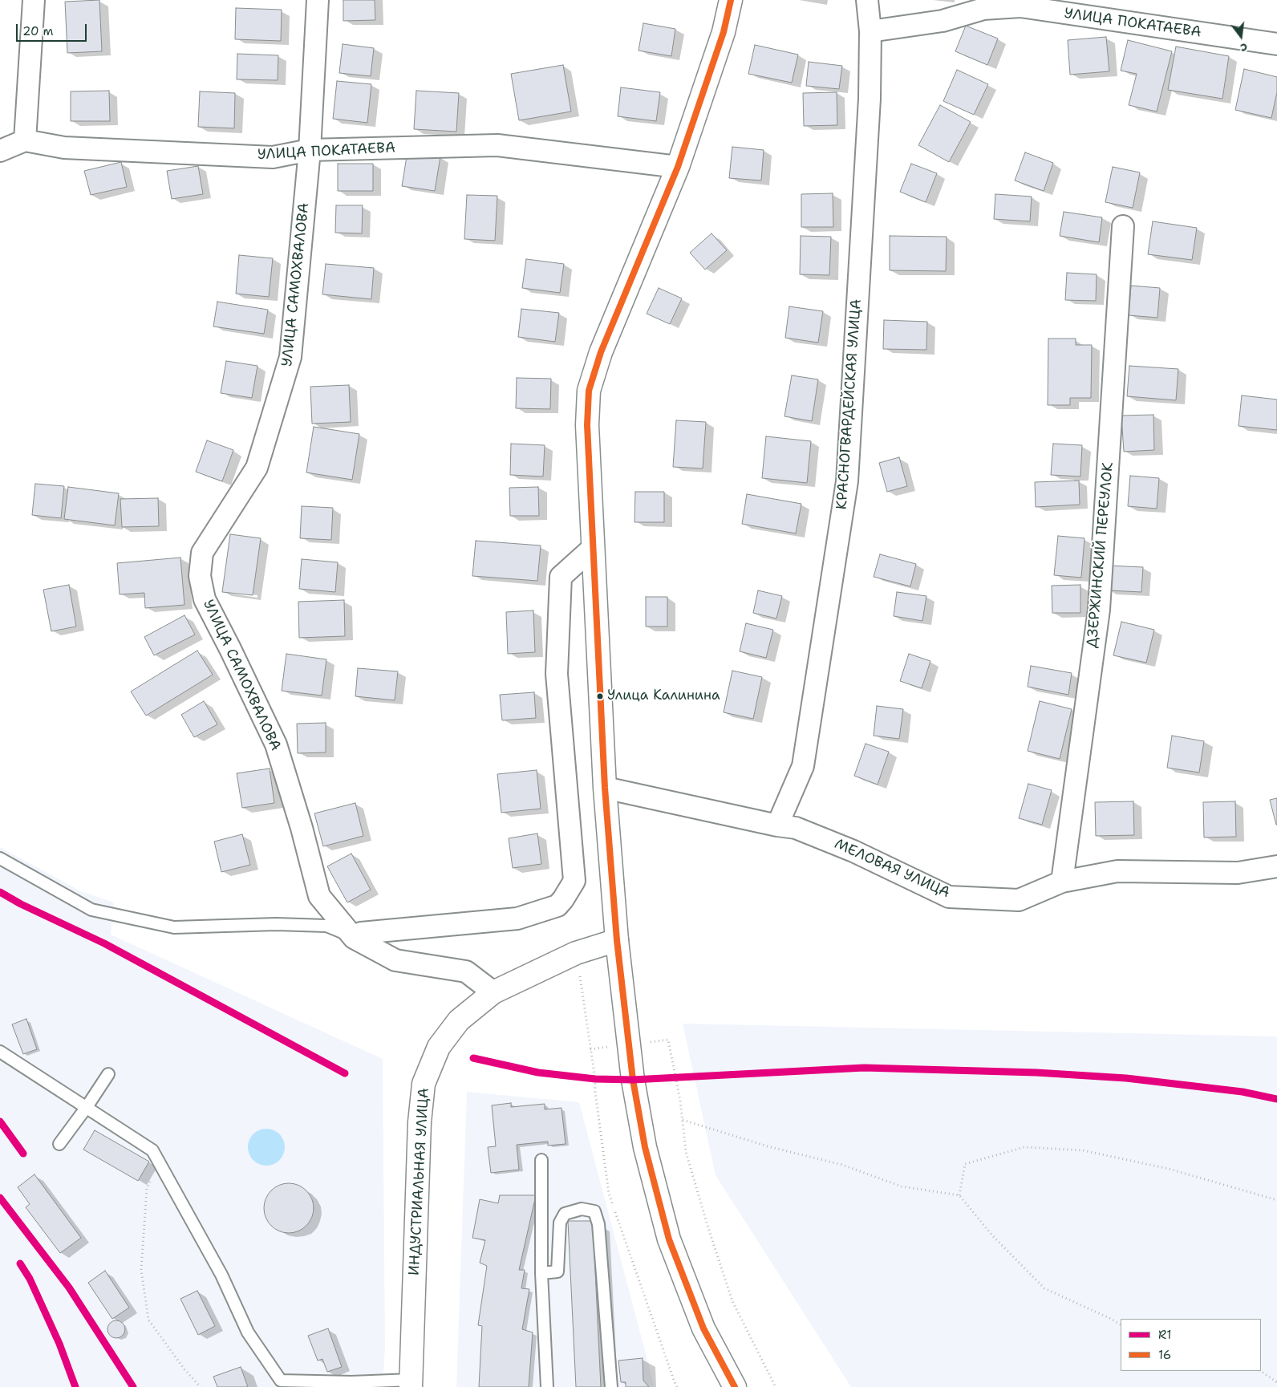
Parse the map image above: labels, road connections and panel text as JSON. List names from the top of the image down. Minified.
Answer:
{"streets":{"main road":["ИНДУСТРИАЛЬНАЯ УЛИЦА"],"street":["УЛИЦА ПОКАТАЕВА","УЛИЦА САМОХВАЛОВА","КРАСНОГВАРДЕЙСКАЯ УЛИЦА","ДЗЕРЖИНСКИЙ ПЕРЕУЛОК","МЕЛОВАЯ УЛИЦА"]},"crossings":[["УЛИЦА ПОКАТАЕВА","УЛИЦА САМОХВАЛОВА"],["УЛИЦА ПОКАТАЕВА","КРАСНОГВАРДЕЙСКАЯ УЛИЦА"],["УЛИЦА САМОХВАЛОВА","ИНДУСТРИАЛЬНАЯ УЛИЦА"],["КРАСНОГВАРДЕЙСКАЯ УЛИЦА","МЕЛОВАЯ УЛИЦА"],["ДЗЕРЖИНСКИЙ ПЕРЕУЛОК","МЕЛОВАЯ УЛИЦА"]],"places":["Улица Калинина"],"lines":["transit line 16","transit line R1"],"legend":["R1","16"],"scale_bar":"20 m","north":"bottom"}
